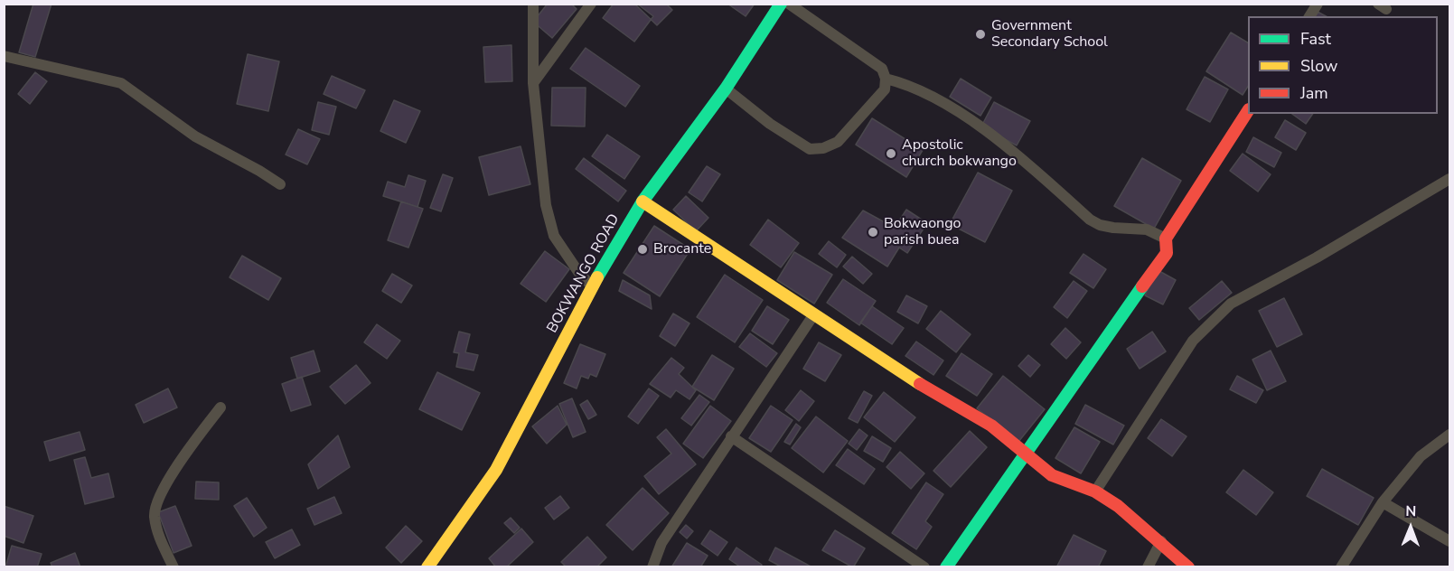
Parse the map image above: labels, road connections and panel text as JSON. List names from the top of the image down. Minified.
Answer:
{"streets":{"street":["BOKWANGO ROAD"]},"places":["Government Secondary School","Apostolic church bokwango","Bokwaongo parish buea","Brocante"],"legend":["Fast","Slow","Jam"],"north":"top"}
